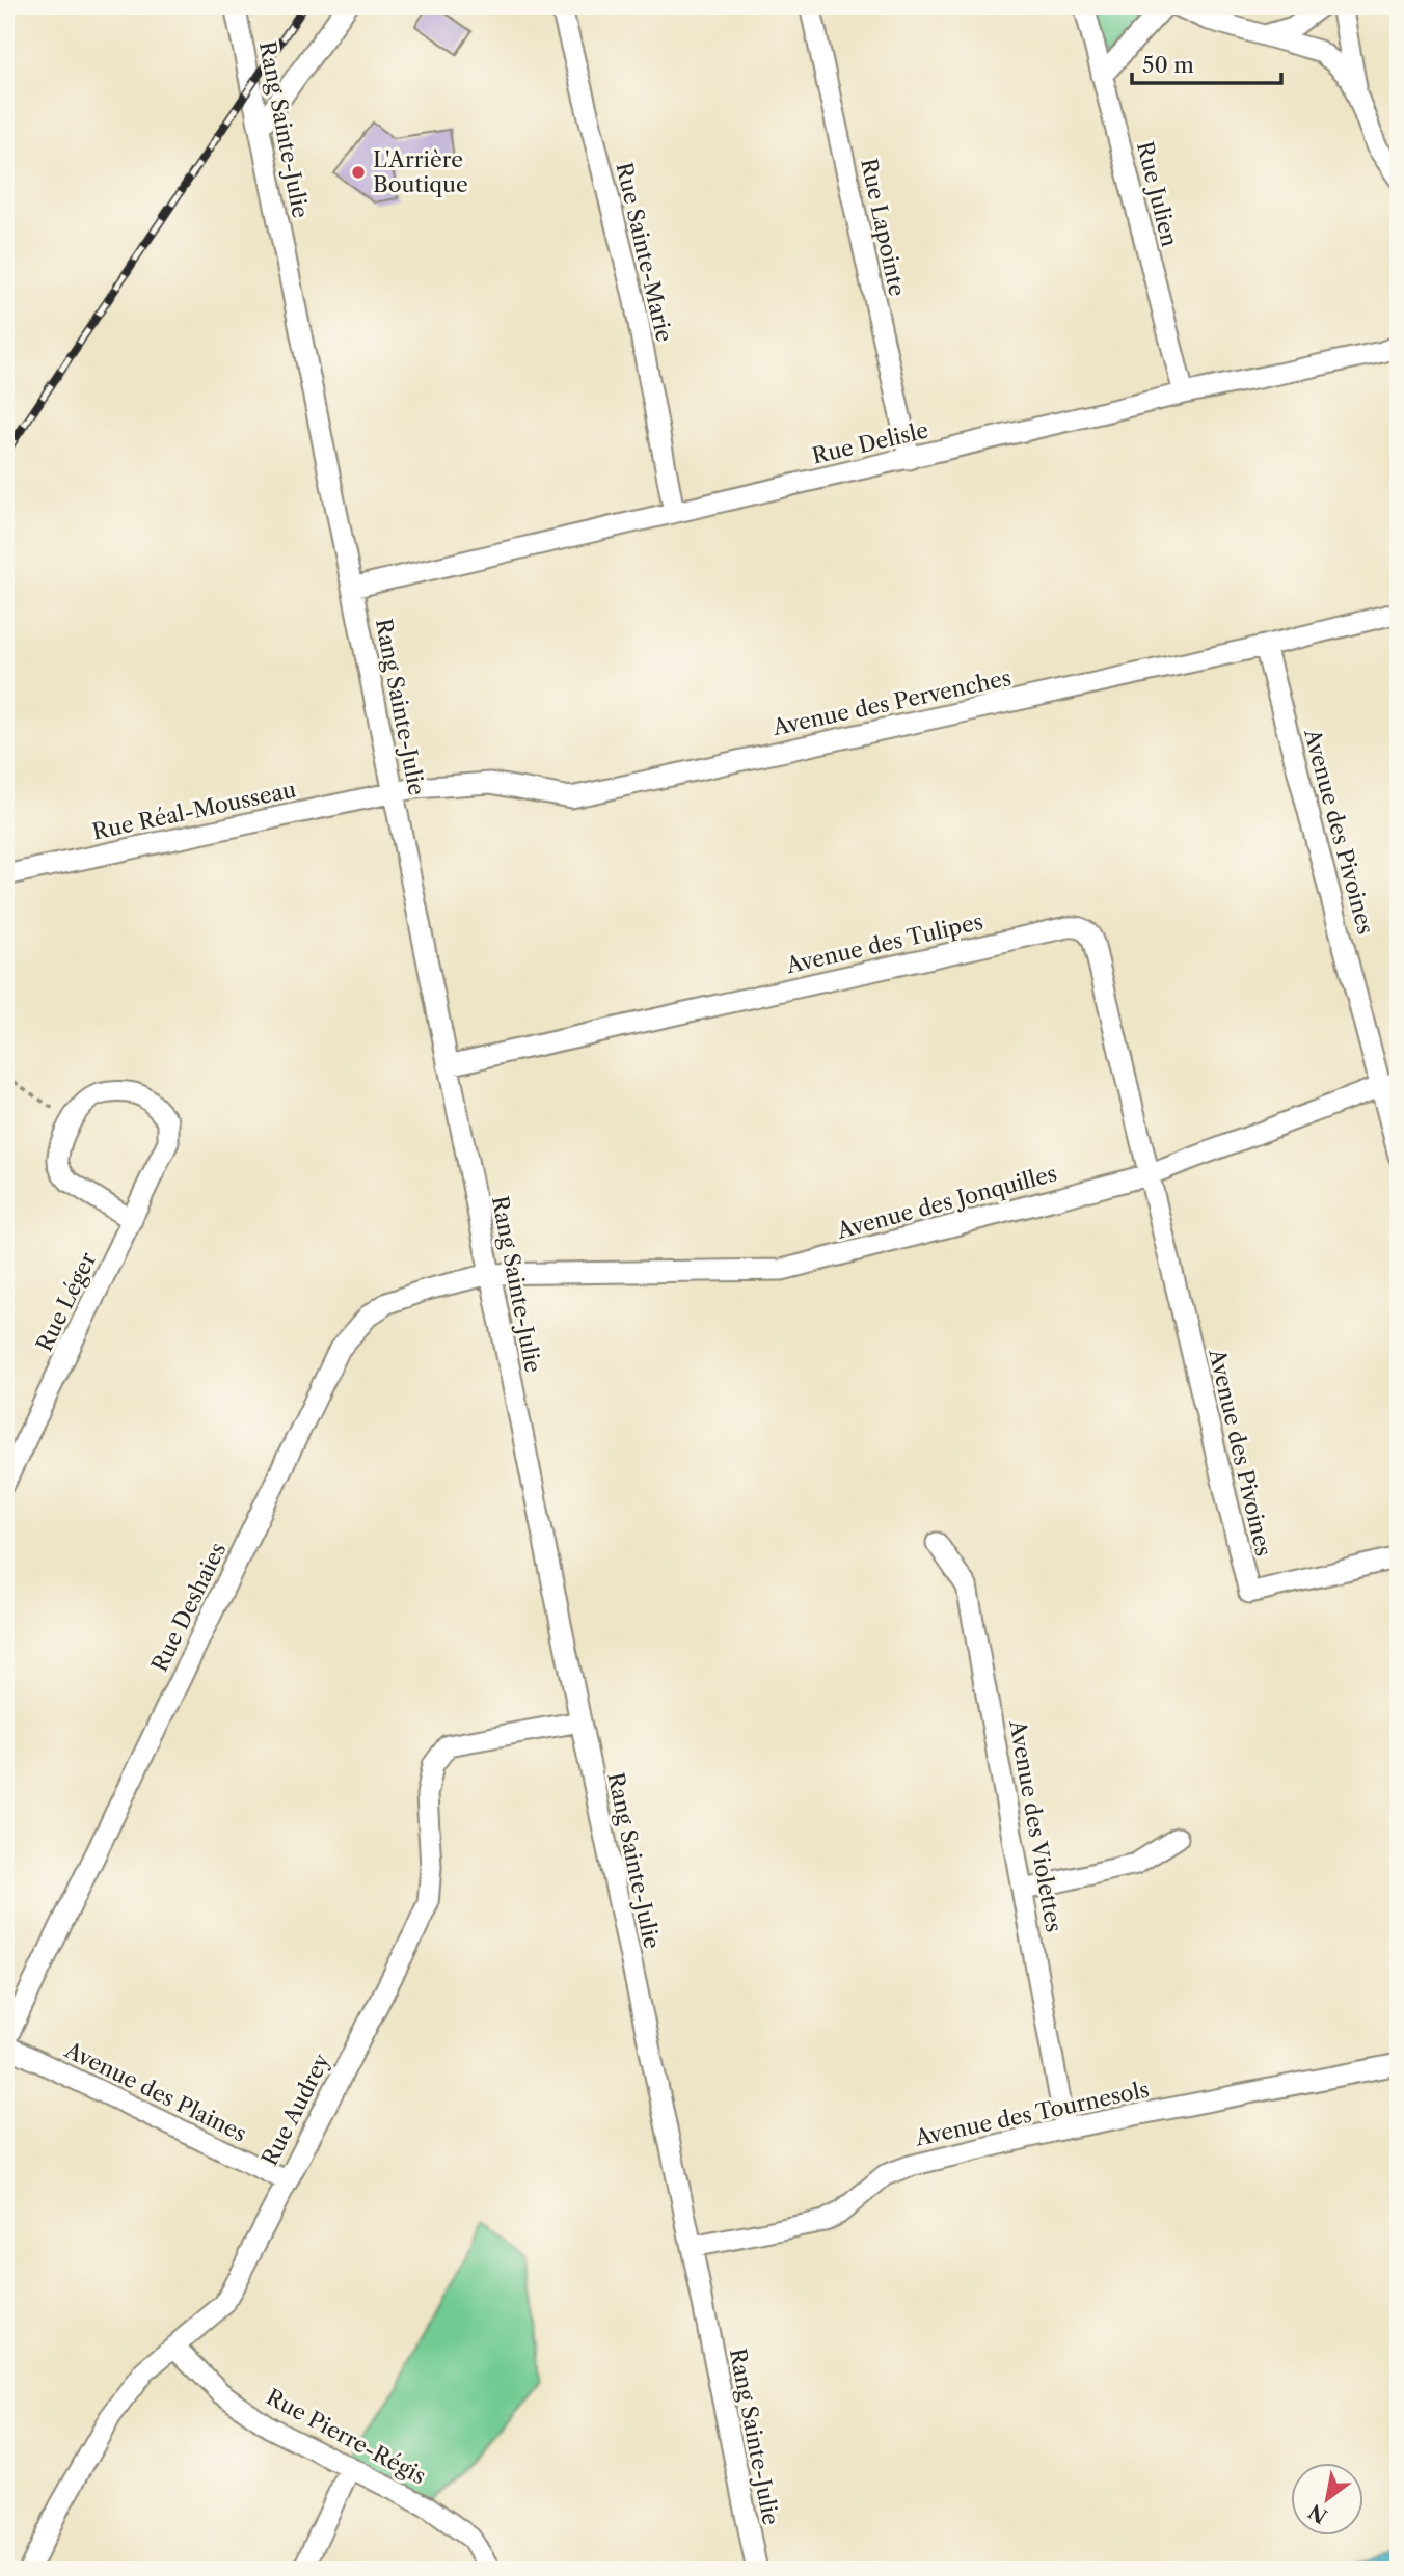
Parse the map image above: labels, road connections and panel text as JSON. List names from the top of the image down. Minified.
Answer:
{"streets":{"street":["Rang Sainte-Julie","Rue Julien","Rue Lapointe","Rue Sainte-Marie","Rue Delisle","Avenue des Pervenches","Rue Réal-Mousseau","Avenue des Pivoines","Avenue des Tulipes","Avenue des Jonquilles","Rue Léger","Rue Deshaies","Avenue des Violettes","Avenue des Plaines","Rue Audrey","Avenue des Tournesols","Rue Pierre-Régis"]},"crossings":[["Rang Sainte-Julie","Rue Delisle"],["Rang Sainte-Julie","Avenue des Pervenches"],["Rang Sainte-Julie","Rue Réal-Mousseau"],["Rang Sainte-Julie","Avenue des Tulipes"],["Rang Sainte-Julie","Avenue des Jonquilles"],["Rang Sainte-Julie","Rue Deshaies"],["Rang Sainte-Julie","Rue Audrey"],["Rang Sainte-Julie","Avenue des Tournesols"],["Rue Julien","Rue Delisle"],["Rue Lapointe","Rue Delisle"],["Rue Sainte-Marie","Rue Delisle"],["Avenue des Pervenches","Rue Réal-Mousseau"],["Avenue des Pervenches","Avenue des Pivoines"],["Avenue des Pivoines","Avenue des Tulipes"],["Avenue des Pivoines","Avenue des Jonquilles"],["Avenue des Tulipes","Avenue des Jonquilles"],["Avenue des Jonquilles","Rue Deshaies"],["Rue Deshaies","Avenue des Plaines"],["Avenue des Violettes","Avenue des Tournesols"],["Avenue des Plaines","Rue Audrey"],["Rue Audrey","Rue Pierre-Régis"]],"places":["L'Arrière Boutique"],"scale_bar":"50 m","north":"bottom left"}
